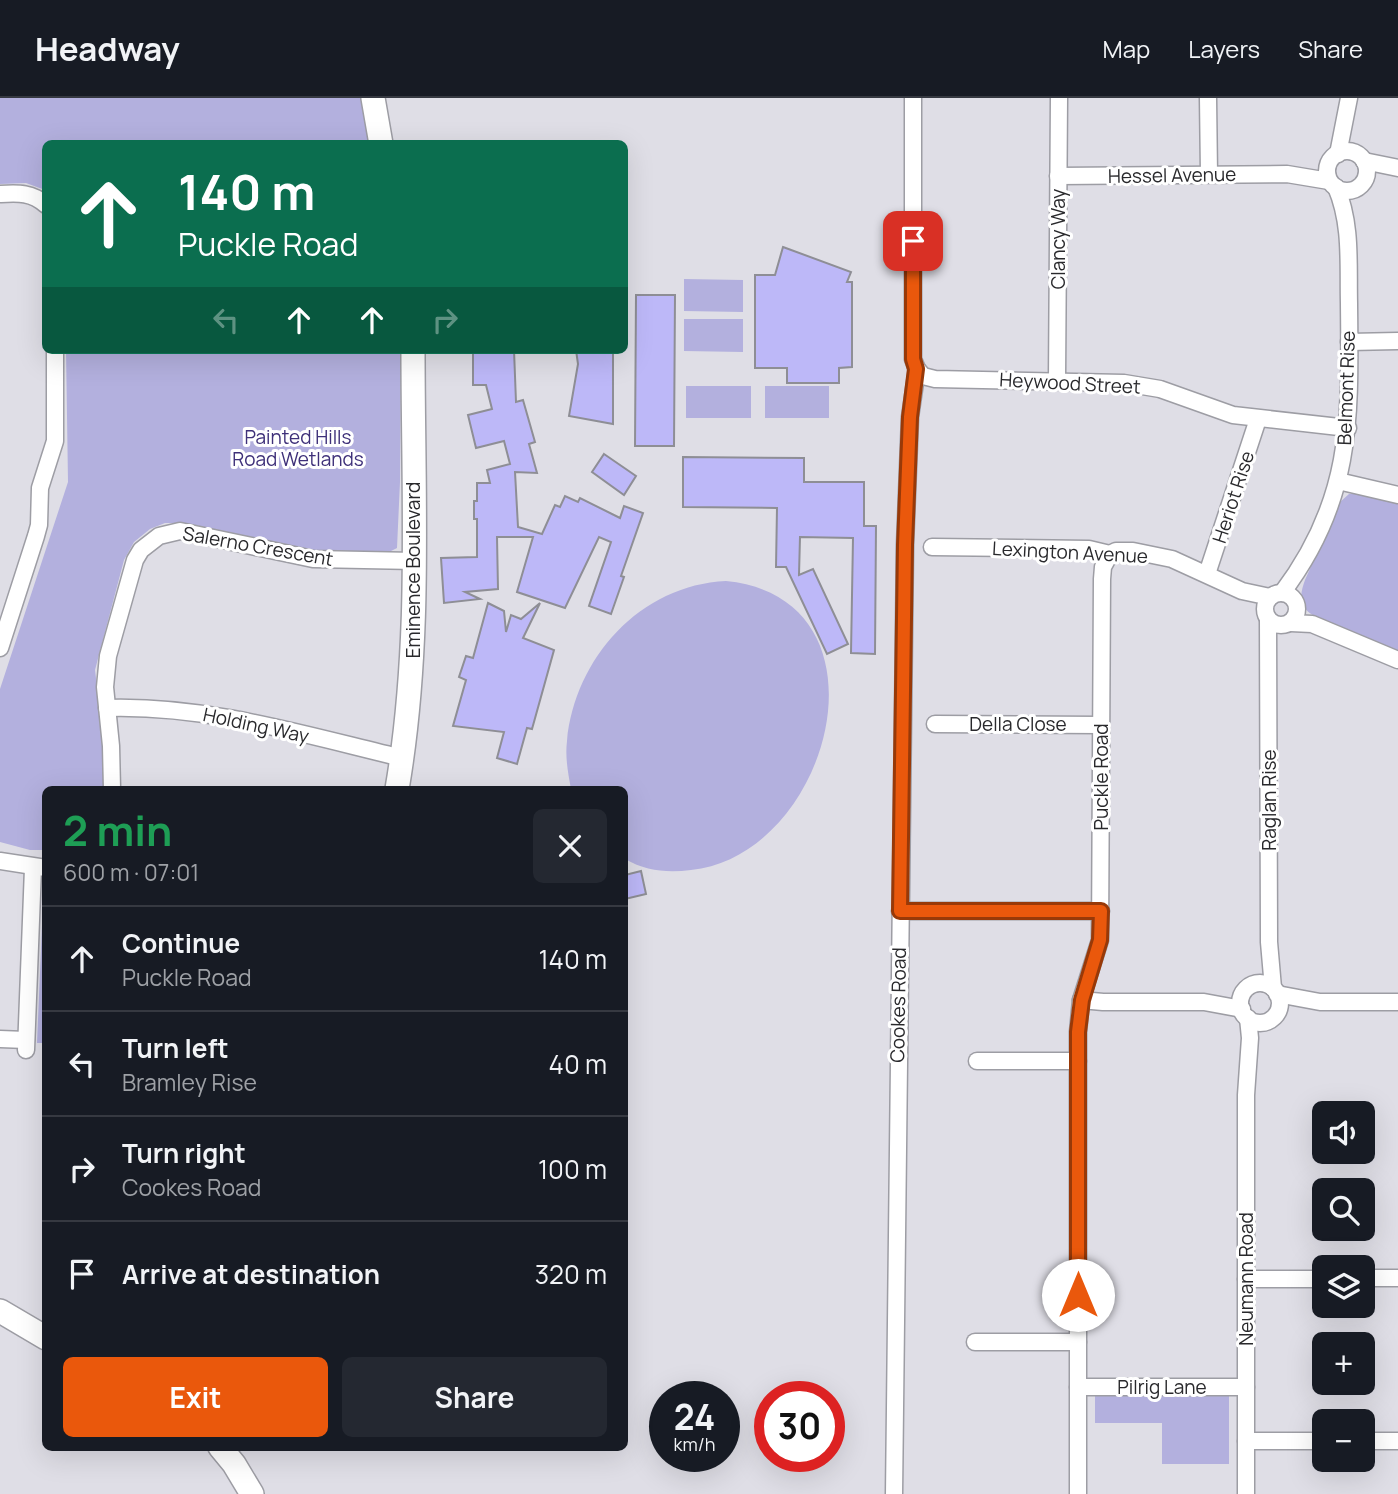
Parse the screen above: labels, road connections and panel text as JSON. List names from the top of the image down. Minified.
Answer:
{"streets":{"street":["Hessel Avenue","Clancy Way","Heywood Street","Belmont Rise","Heriot Rise","Salerno Crescent","Lexington Avenue","Eminence Boulevard","Della Close","Holding Way","Puckle Road","Raglan Rise","Cookes Road","Neumann Road","Pilrig Lane"]},"crossings":[["Hessel Avenue","Clancy Way"],["Hessel Avenue","Belmont Rise"],["Clancy Way","Heywood Street"],["Heywood Street","Belmont Rise"],["Heywood Street","Heriot Rise"],["Heywood Street","Cookes Road"],["Belmont Rise","Lexington Avenue"],["Belmont Rise","Raglan Rise"],["Heriot Rise","Lexington Avenue"],["Salerno Crescent","Eminence Boulevard"],["Salerno Crescent","Holding Way"],["Lexington Avenue","Puckle Road"],["Lexington Avenue","Raglan Rise"],["Eminence Boulevard","Holding Way"],["Della Close","Puckle Road"],["Puckle Road","Pilrig Lane"],["Raglan Rise","Neumann Road"],["Neumann Road","Pilrig Lane"]],"parks":["Painted Hills Road Wetlands"],"page":{"header":"Headway","nav":["Map","Layers","Share"],"turn":["140 m","Puckle Road"],"heading":["2 min","600 m · 07:01"],"list":[{"name":"Continue","note":"Puckle Road","value":"140 m"},{"name":"Turn left","note":"Bramley Rise","value":"40 m"},{"name":"Turn right","note":"Cookes Road","value":"100 m"},{"name":"Arrive at destination","value":"320 m"}],"map_buttons":["+","−"],"buttons":["Exit","Share"],"speed":"24 km/h","limit":"30"}}
